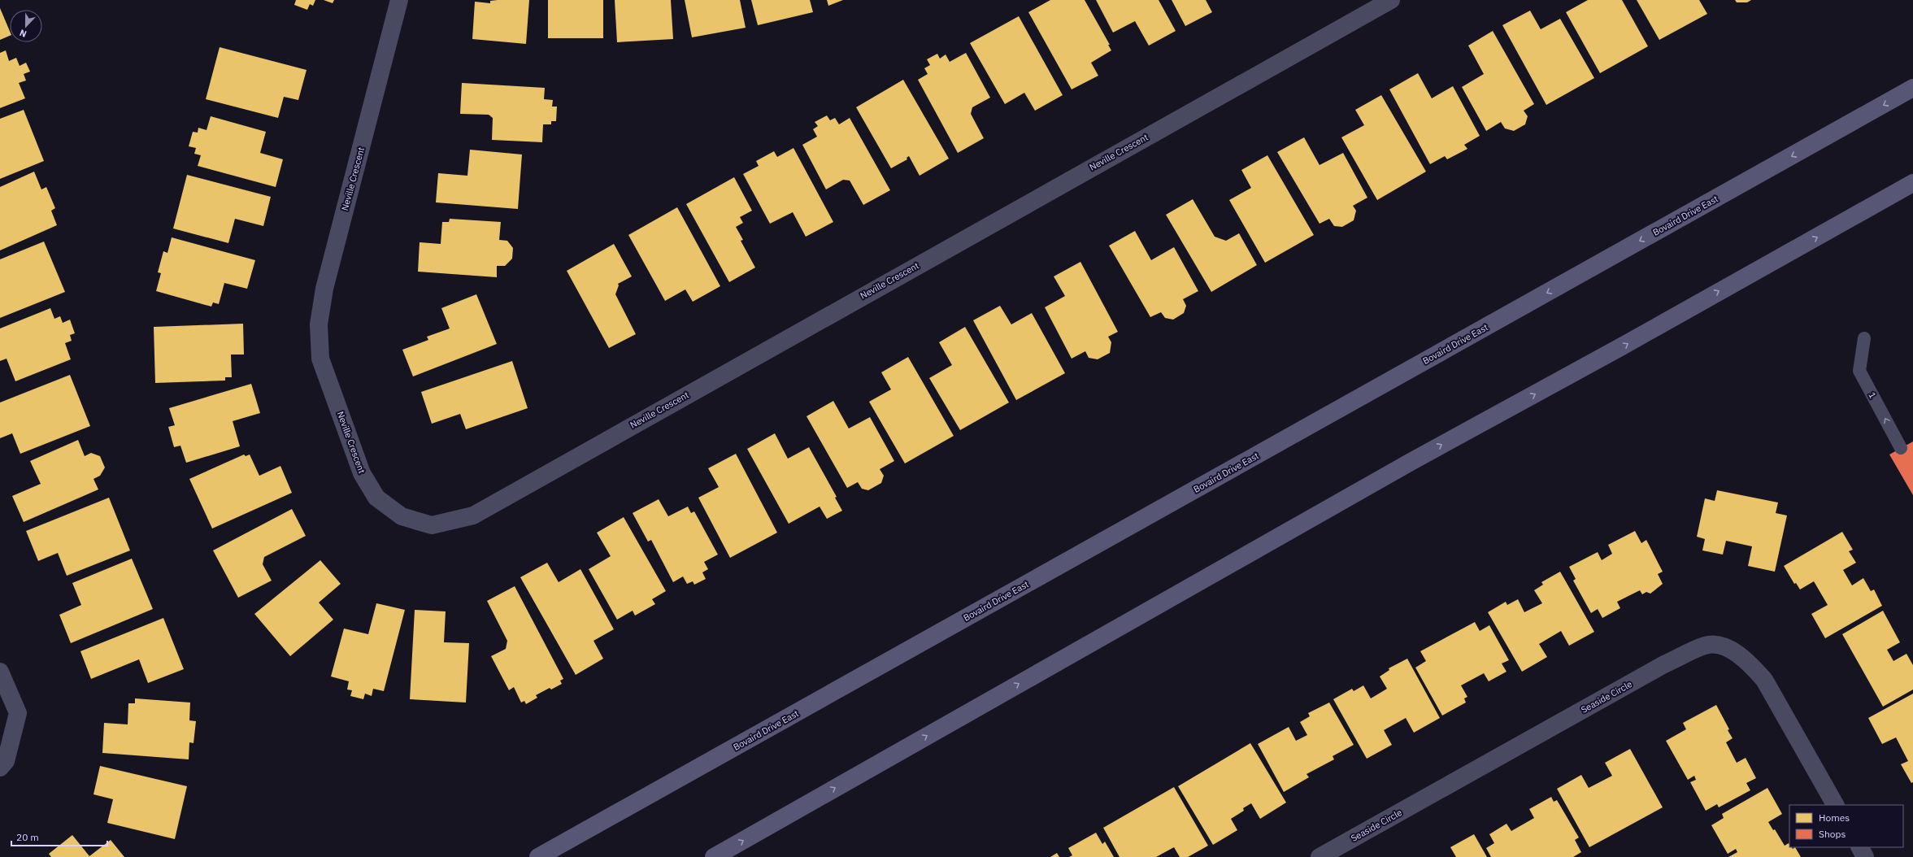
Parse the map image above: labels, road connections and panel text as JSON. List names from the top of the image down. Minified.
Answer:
{"streets":{"main road":["Bovaird Drive East"],"street":["Neville Crescent","Seaside Circle"],"lane":["1"]},"one_way":["1"],"legend":["Homes","Shops"],"scale_bar":"20 m","north":"bottom"}
